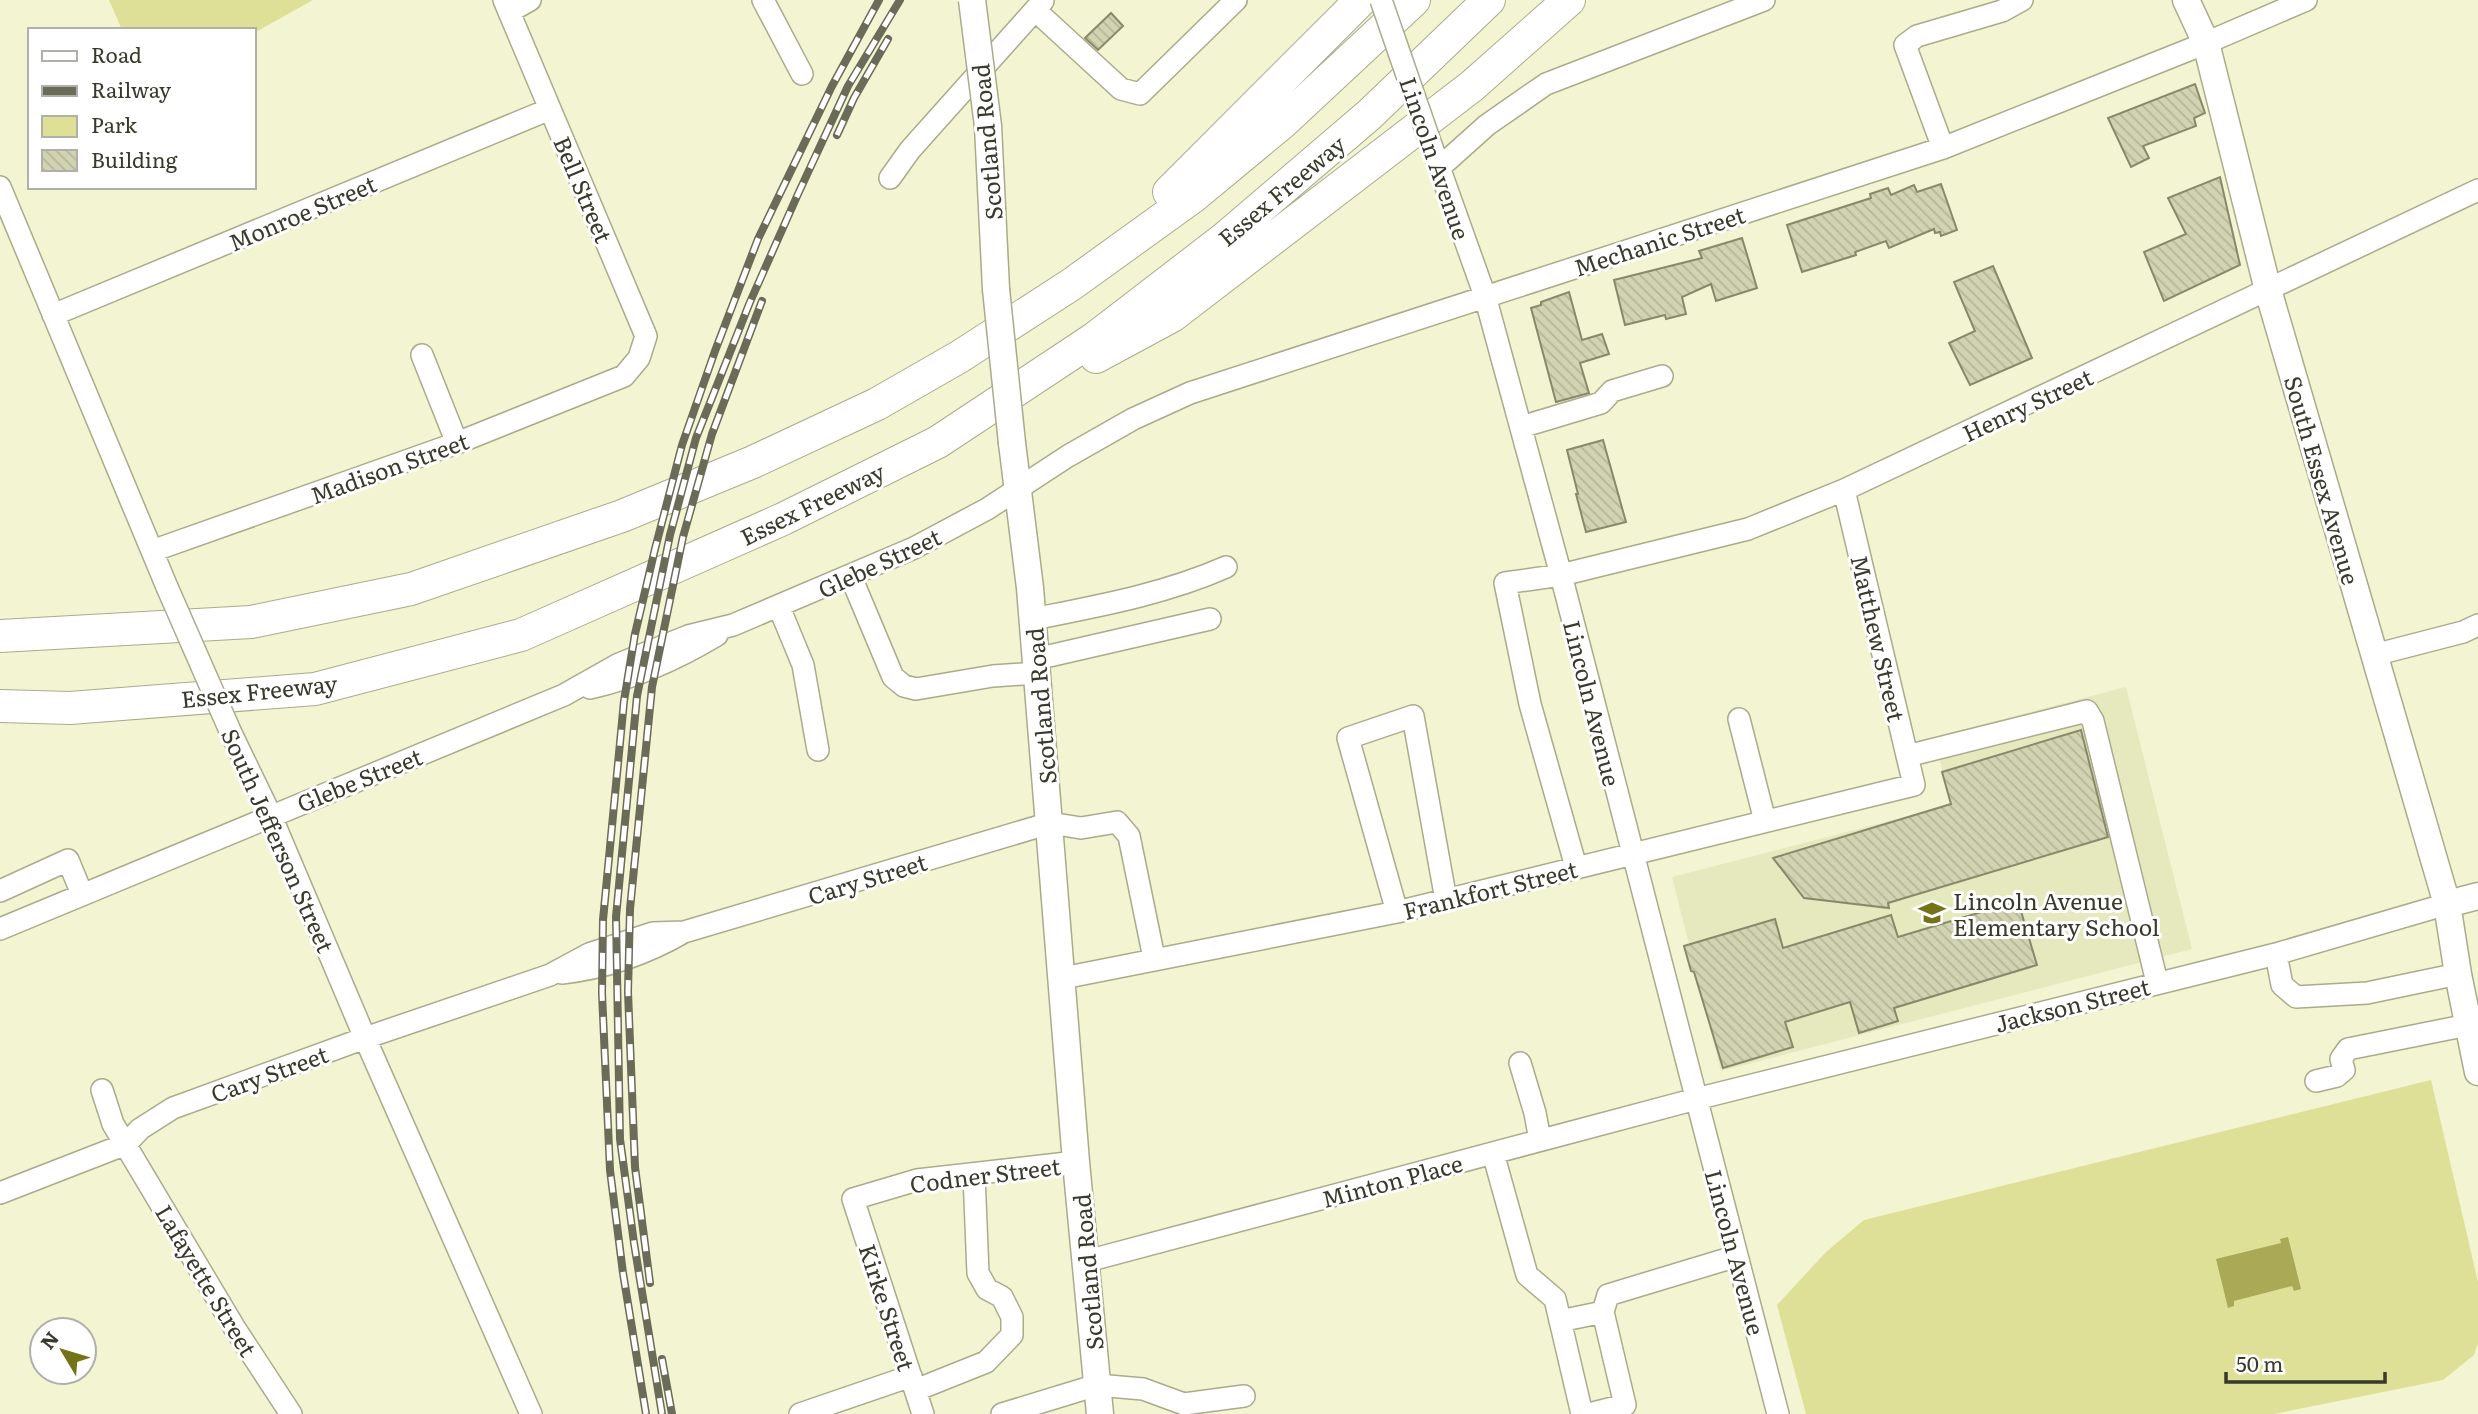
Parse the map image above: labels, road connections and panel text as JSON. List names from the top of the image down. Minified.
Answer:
{"streets":{"highway":["Essex Freeway"],"main road":["Scotland Road","South Essex Avenue"],"street":["Lincoln Avenue","Bell Street","Monroe Street","Mechanic Street","Henry Street","Madison Street","Glebe Street","Matthew Street","South Jefferson Street","Cary Street","Frankfort Street","Jackson Street","Codner Street","Minton Place","Lafayette Street","Kirke Street"]},"crossings":[["Scotland Road","Mechanic Street"],["Scotland Road","Glebe Street"],["Scotland Road","Cary Street"],["Scotland Road","Frankfort Street"],["Scotland Road","Codner Street"],["Scotland Road","Minton Place"],["Lincoln Avenue","Mechanic Street"],["Lincoln Avenue","Henry Street"],["Lincoln Avenue","Frankfort Street"],["Lincoln Avenue","Jackson Street"],["Lincoln Avenue","Minton Place"],["Bell Street","Monroe Street"],["Bell Street","Madison Street"],["Monroe Street","South Jefferson Street"],["Mechanic Street","South Essex Avenue"],["Mechanic Street","Glebe Street"],["Henry Street","South Essex Avenue"],["Henry Street","Matthew Street"],["Henry Street","Frankfort Street"],["Madison Street","South Jefferson Street"],["South Essex Avenue","Jackson Street"],["Glebe Street","South Jefferson Street"],["Matthew Street","Frankfort Street"],["South Jefferson Street","Cary Street"],["Cary Street","Lafayette Street"],["Jackson Street","Minton Place"],["Codner Street","Kirke Street"]],"places":{"school or university":["Lincoln Avenue Elementary School"]},"legend":["Road","Railway","Park","Building"],"scale_bar":"50 m","north":"top left"}
